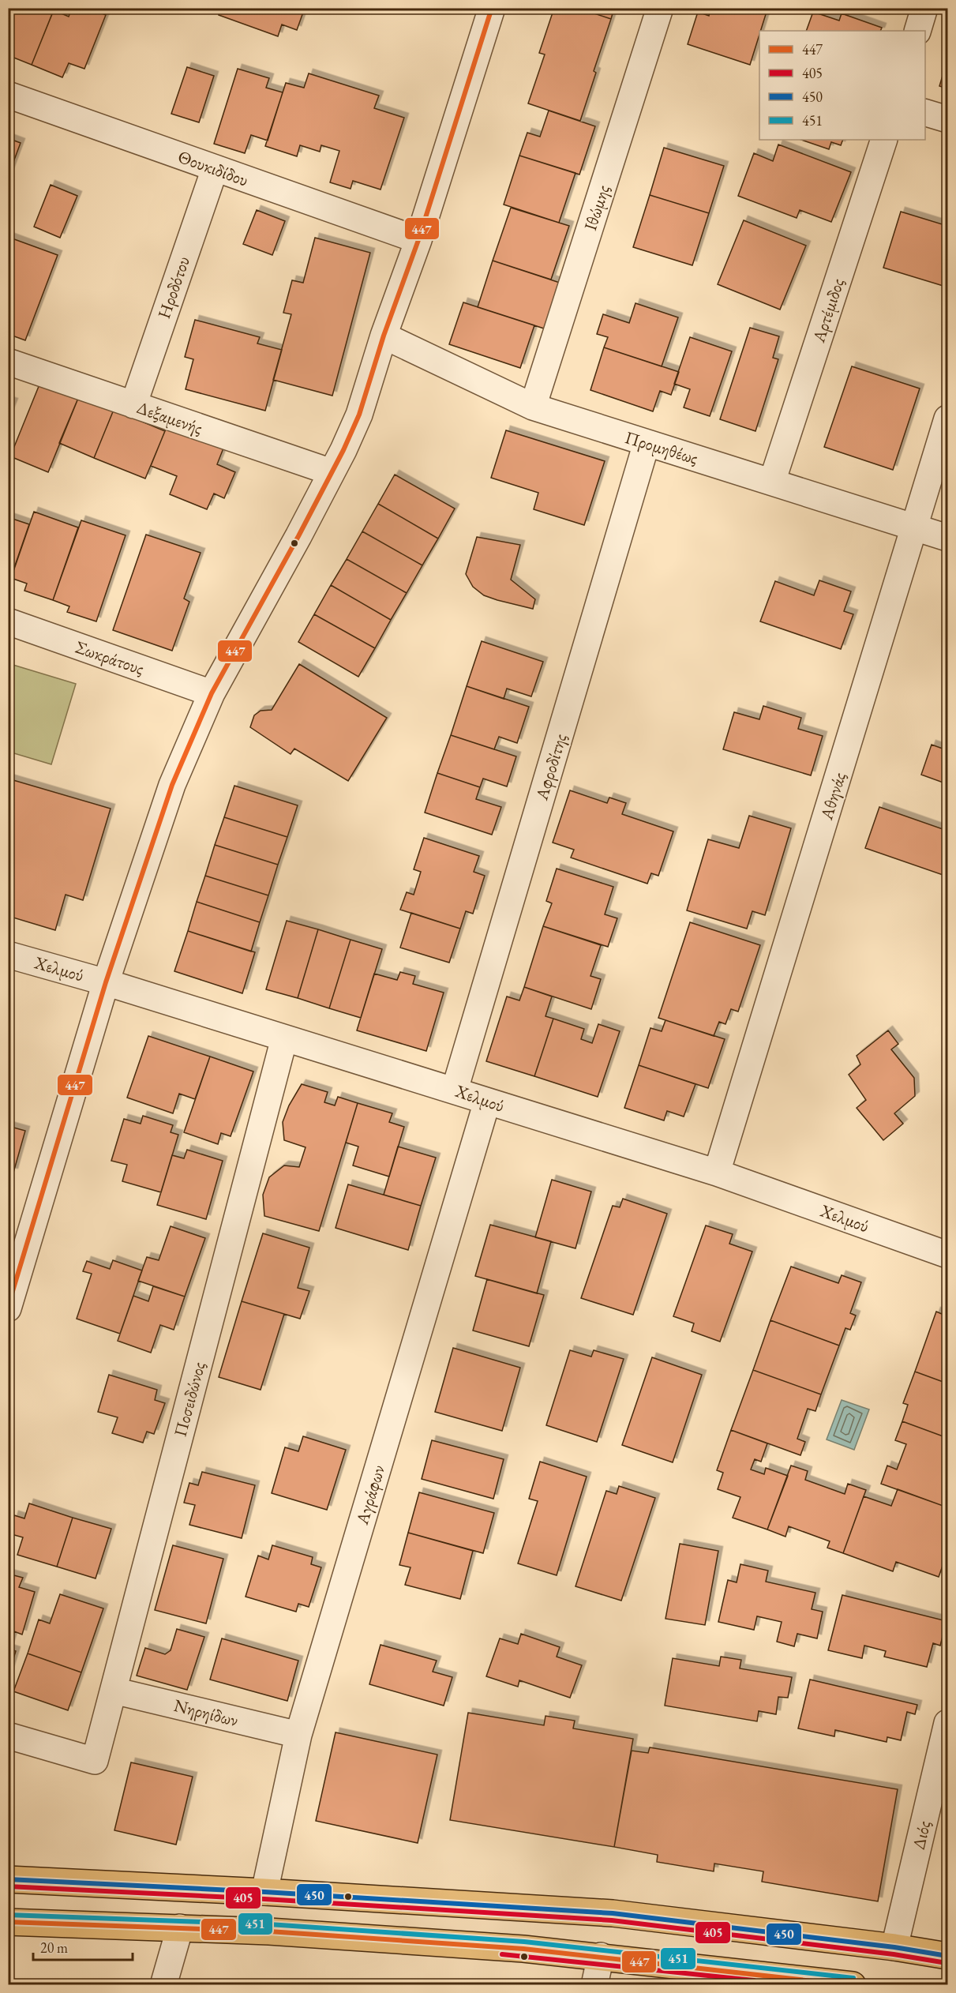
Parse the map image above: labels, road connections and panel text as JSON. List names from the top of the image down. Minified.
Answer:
{"streets":{"street":["Θουκιδίδου","Ιθώμης","Ηροδότου","Αρτέμιδος","Δεξαμενής","Προμηθέως","Σωκράτους","Αφροδίτης","Αθηνάς","Χελμού","Ποσειδώνος","Αγράφων","Νηρηίδων","Διός"]},"crossings":[["Θουκιδίδου","Ηροδότου"],["Ιθώμης","Προμηθέως"],["Ηροδότου","Δεξαμενής"],["Αρτέμιδος","Προμηθέως"],["Προμηθέως","Αφροδίτης"],["Προμηθέως","Αθηνάς"],["Αφροδίτης","Χελμού"],["Αθηνάς","Χελμού"],["Χελμού","Ποσειδώνος"],["Χελμού","Αγράφων"],["Ποσειδώνος","Νηρηίδων"],["Αγράφων","Νηρηίδων"]],"lines":["transit line 447","transit line 450","transit line 405","transit line 451"],"legend":["447","405","450","451"],"scale_bar":"20 m"}
